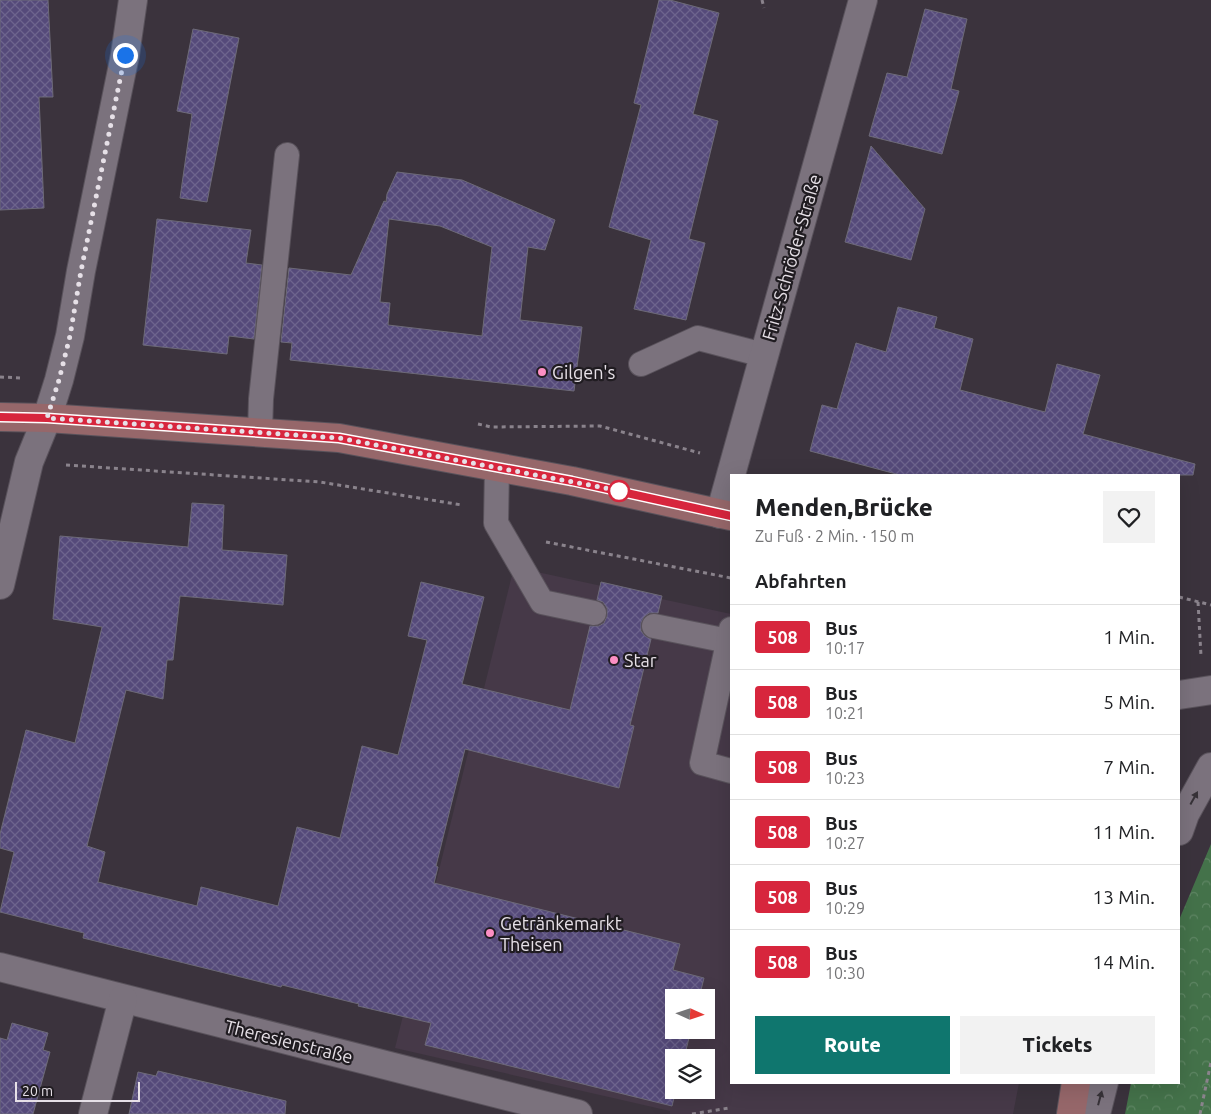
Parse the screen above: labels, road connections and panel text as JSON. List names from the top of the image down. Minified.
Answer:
{"streets":{"street":["Fritz-Schröder-Straße","Theresienstraße"]},"places":["Gilgen's","Star","Getränkemarkt Theisen"],"lines":["bus line 508"],"scale_bar":"20 m","north":"right","page":{"heading":[["Menden,Brücke","Zu Fuß · 2 Min. · 150 m"],"Abfahrten"],"list":[{"mark":"508","name":"Bus","note":"10:17","value":"1 Min."},{"mark":"508","name":"Bus","note":"10:21","value":"5 Min."},{"mark":"508","name":"Bus","note":"10:23","value":"7 Min."},{"mark":"508","name":"Bus","note":"10:27","value":"11 Min."},{"mark":"508","name":"Bus","note":"10:29","value":"13 Min."},{"mark":"508","name":"Bus","note":"10:30","value":"14 Min."}],"buttons":["Route","Tickets"],"scale":"20 m"}}
